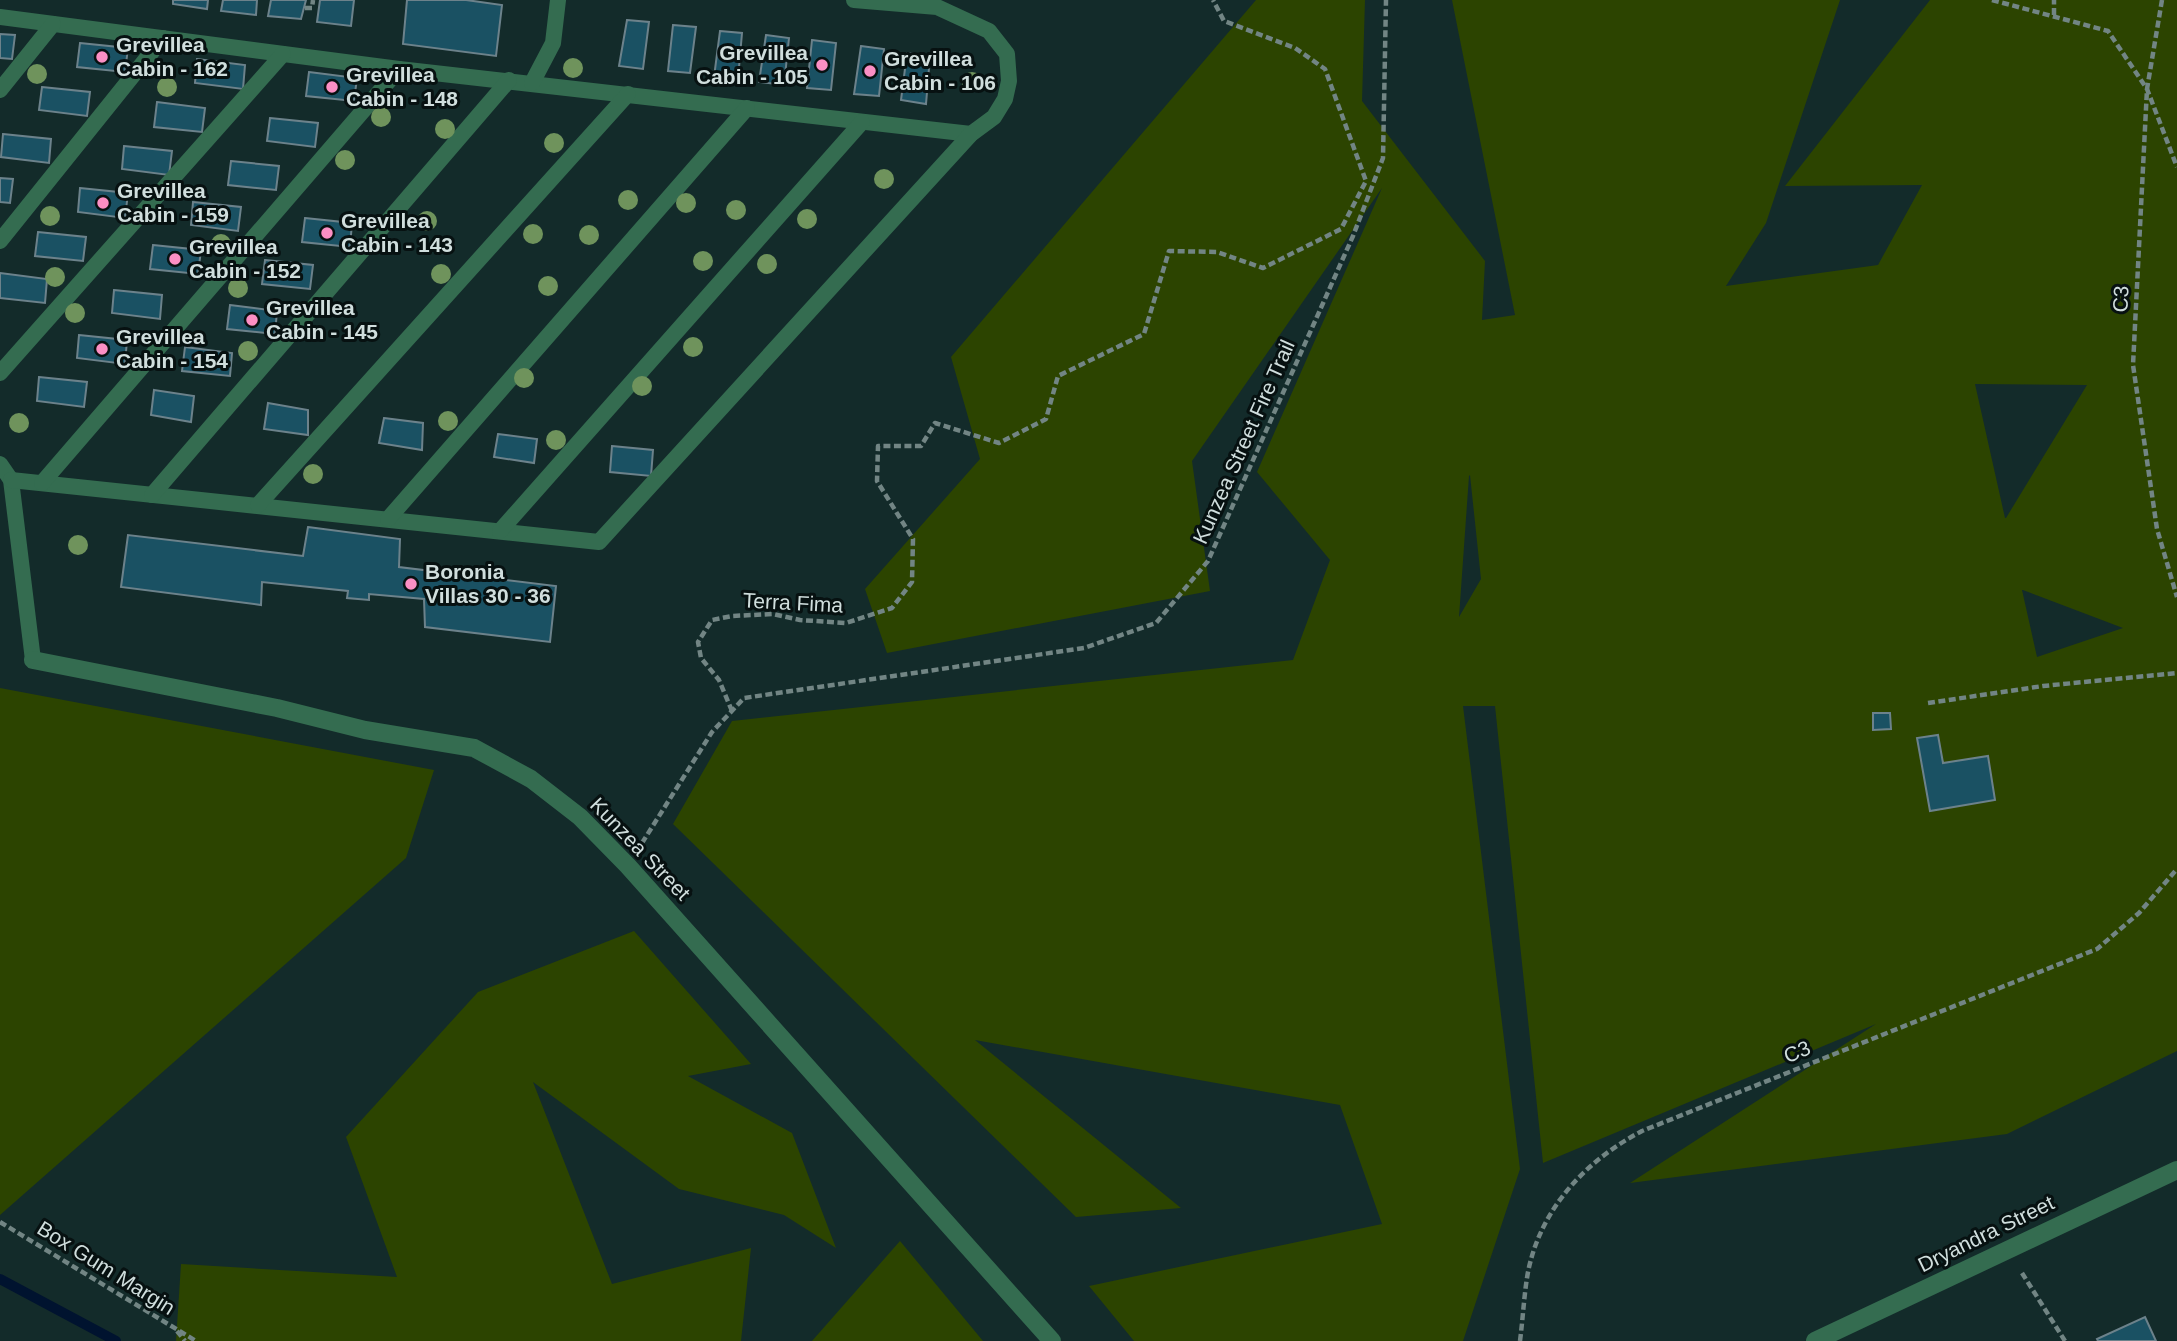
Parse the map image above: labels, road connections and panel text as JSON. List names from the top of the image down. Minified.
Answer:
{"streets":{"street":["Kunzea Street","Dryandra Street"],"path":["C3","Kunzea Street Fire Trail","Terra Fima","Box Gum Margin"]},"crossings":[["Kunzea Street Fire Trail","Terra Fima"]],"places":["Grevillea Cabin - 162","Grevillea Cabin - 105","Grevillea Cabin - 106","Grevillea Cabin - 148","Grevillea Cabin - 159","Grevillea Cabin - 143","Grevillea Cabin - 152","Grevillea Cabin - 145","Grevillea Cabin - 154","Boronia Villas 30 - 36"]}
